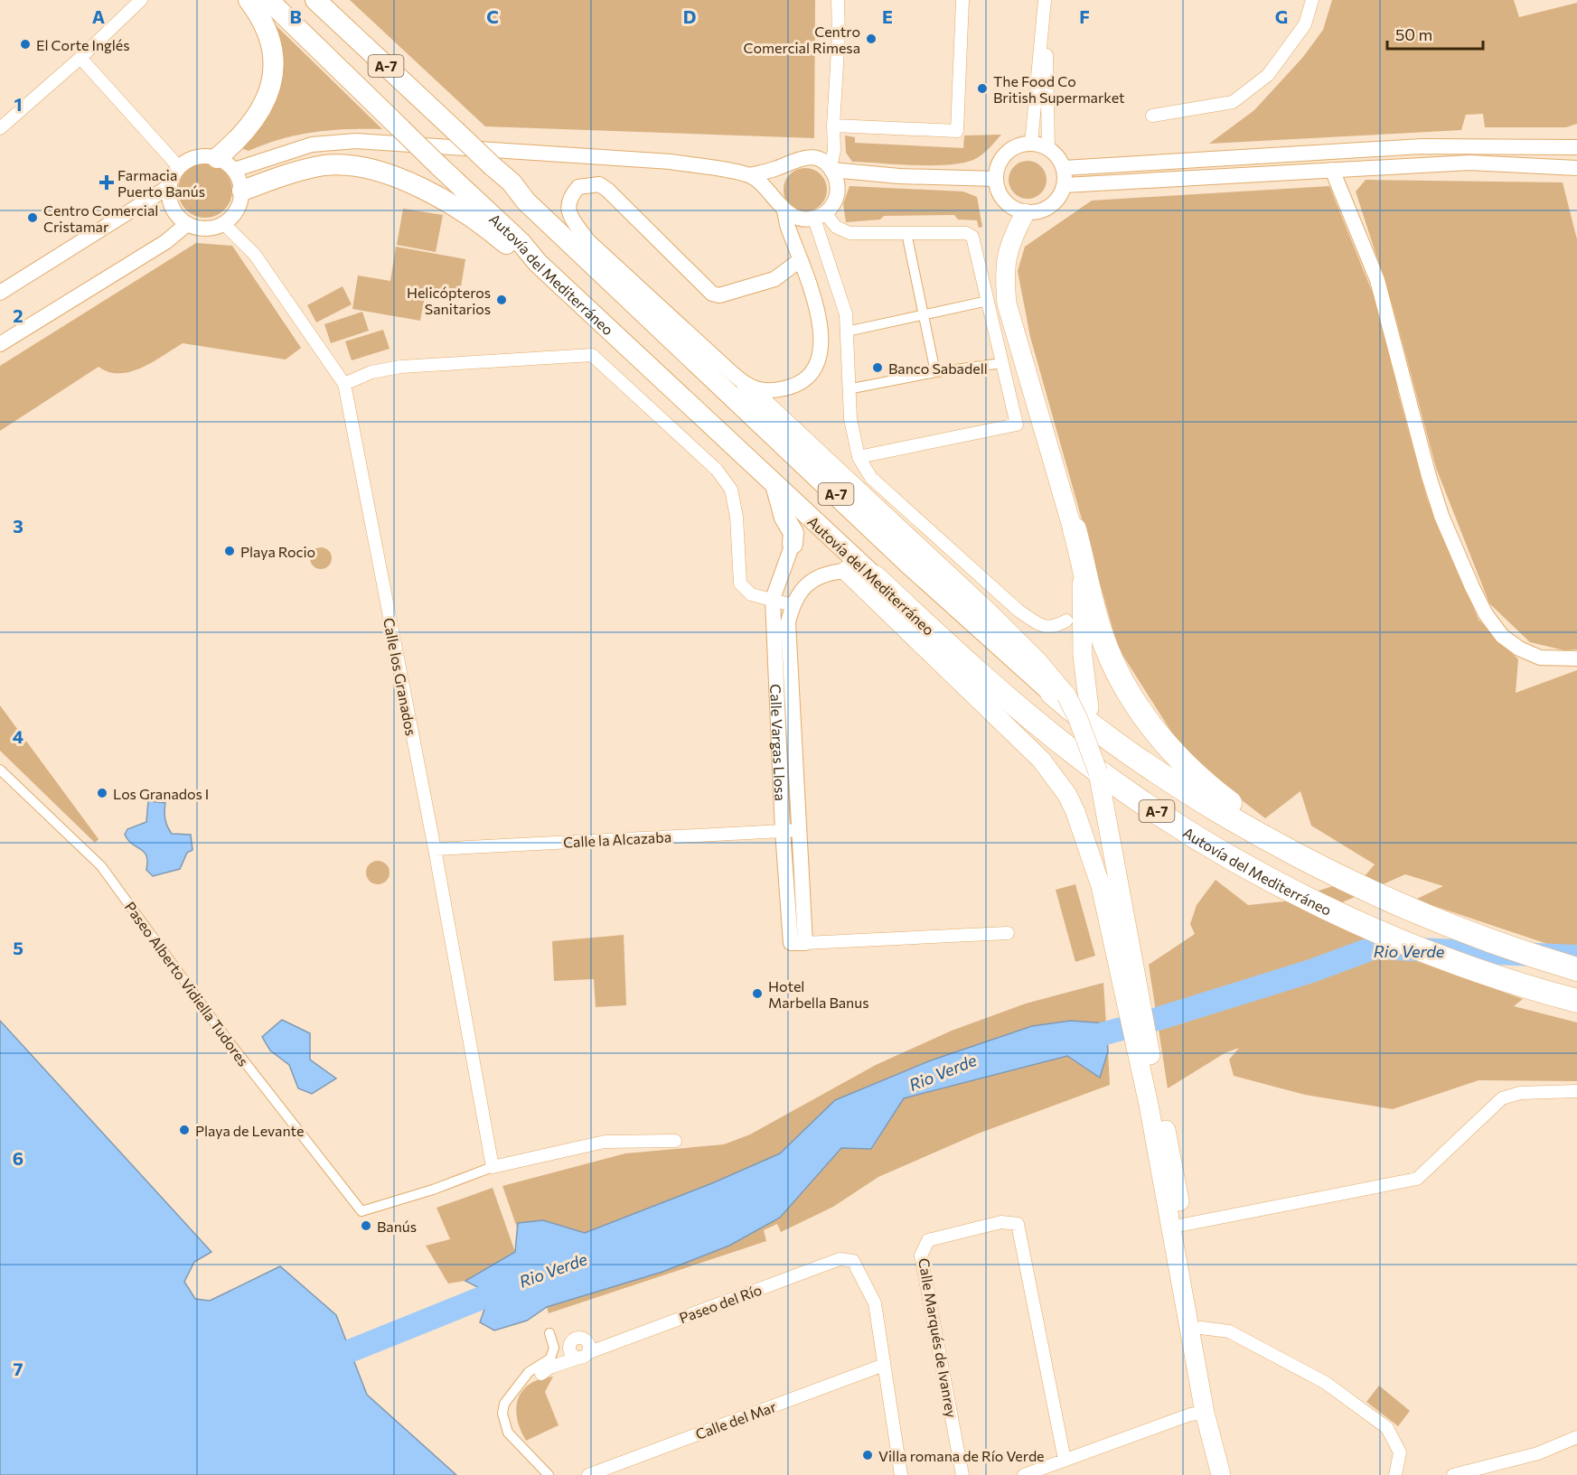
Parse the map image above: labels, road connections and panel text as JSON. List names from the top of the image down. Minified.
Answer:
{"streets":{"highway":["A-7","Autovía del Mediterráneo"],"street":["Calle los Granados","Calle Vargas Llosa","Calle la Alcazaba","Paseo Alberto Vidiella Tudores","Paseo del Río","Calle Marqués de Ivanrey","Calle del Mar"]},"crossings":[["Calle los Granados","Calle la Alcazaba"],["Calle los Granados","Paseo Alberto Vidiella Tudores"],["Calle Vargas Llosa","Calle la Alcazaba"],["Paseo del Río","Calle del Mar"]],"water":["Rio Verde"],"places":{"other":["Centro Comercial Rimesa","El Corte Inglés","The Food Co British Supermarket","Centro Comercial Cristamar","Helicópteros Sanitarios","Banco Sabadell","Playa Rocio","Los Granados I","Hotel Marbella Banus","Playa de Levante","Banús","Villa romana de Río Verde"],"health":["Farmacia Puerto Banús"]},"scale_bar":"50 m","grid":{"columns":["A","B","C","D","E","F","G"],"rows":["1","2","3","4","5","6","7"]}}
